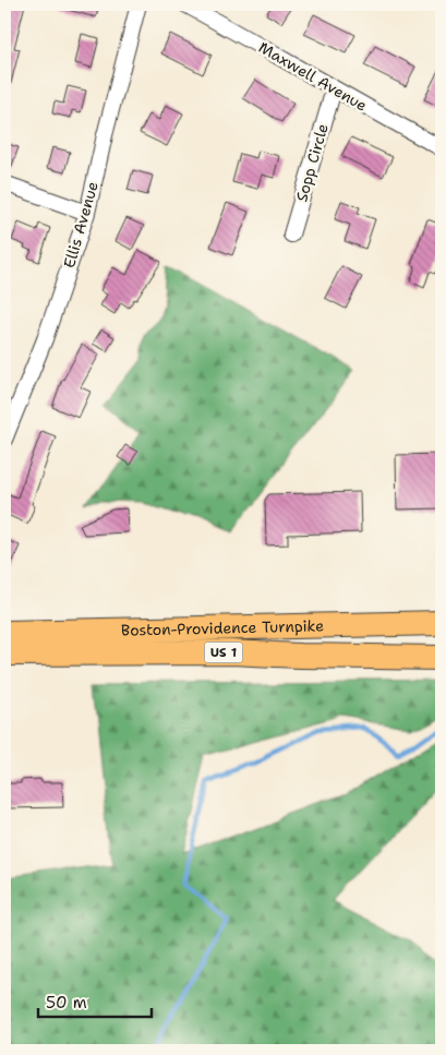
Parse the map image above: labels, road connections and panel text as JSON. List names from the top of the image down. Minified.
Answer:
{"streets":{"main road":["Boston-Providence Turnpike","US 1"],"street":["Maxwell Avenue","Sopp Circle","Ellis Avenue"]},"crossings":[["Maxwell Avenue","Sopp Circle"]],"scale_bar":"50 m"}
